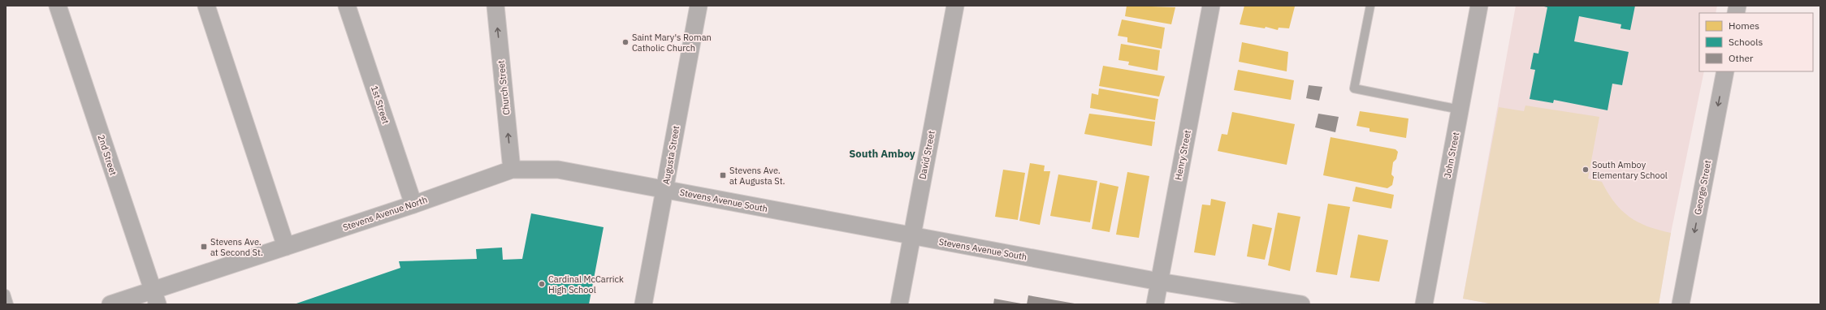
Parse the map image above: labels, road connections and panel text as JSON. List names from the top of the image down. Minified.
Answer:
{"streets":{"street":["Church Street","1st Street","2nd Street","Augusta Street","David Street","Henry Street","John Street","George Street","Stevens Avenue South","Stevens Avenue North"]},"crossings":[["Church Street","Stevens Avenue North"],["1st Street","Stevens Avenue North"],["2nd Street","Stevens Avenue North"],["Augusta Street","Stevens Avenue South"],["Augusta Street","Stevens Avenue North"],["David Street","Stevens Avenue South"],["Henry Street","Stevens Avenue South"],["Stevens Avenue South","Stevens Avenue North"]],"one_way":["Church Street","George Street"],"districts":["South Amboy"],"places":{"other":["Saint Mary's Roman Catholic Church","South Amboy Elementary School","Cardinal McCarrick High School"],"transit":["Stevens Ave. at Augusta St.","Stevens Ave. at Second St."]},"legend":["Homes","Schools","Other"]}
